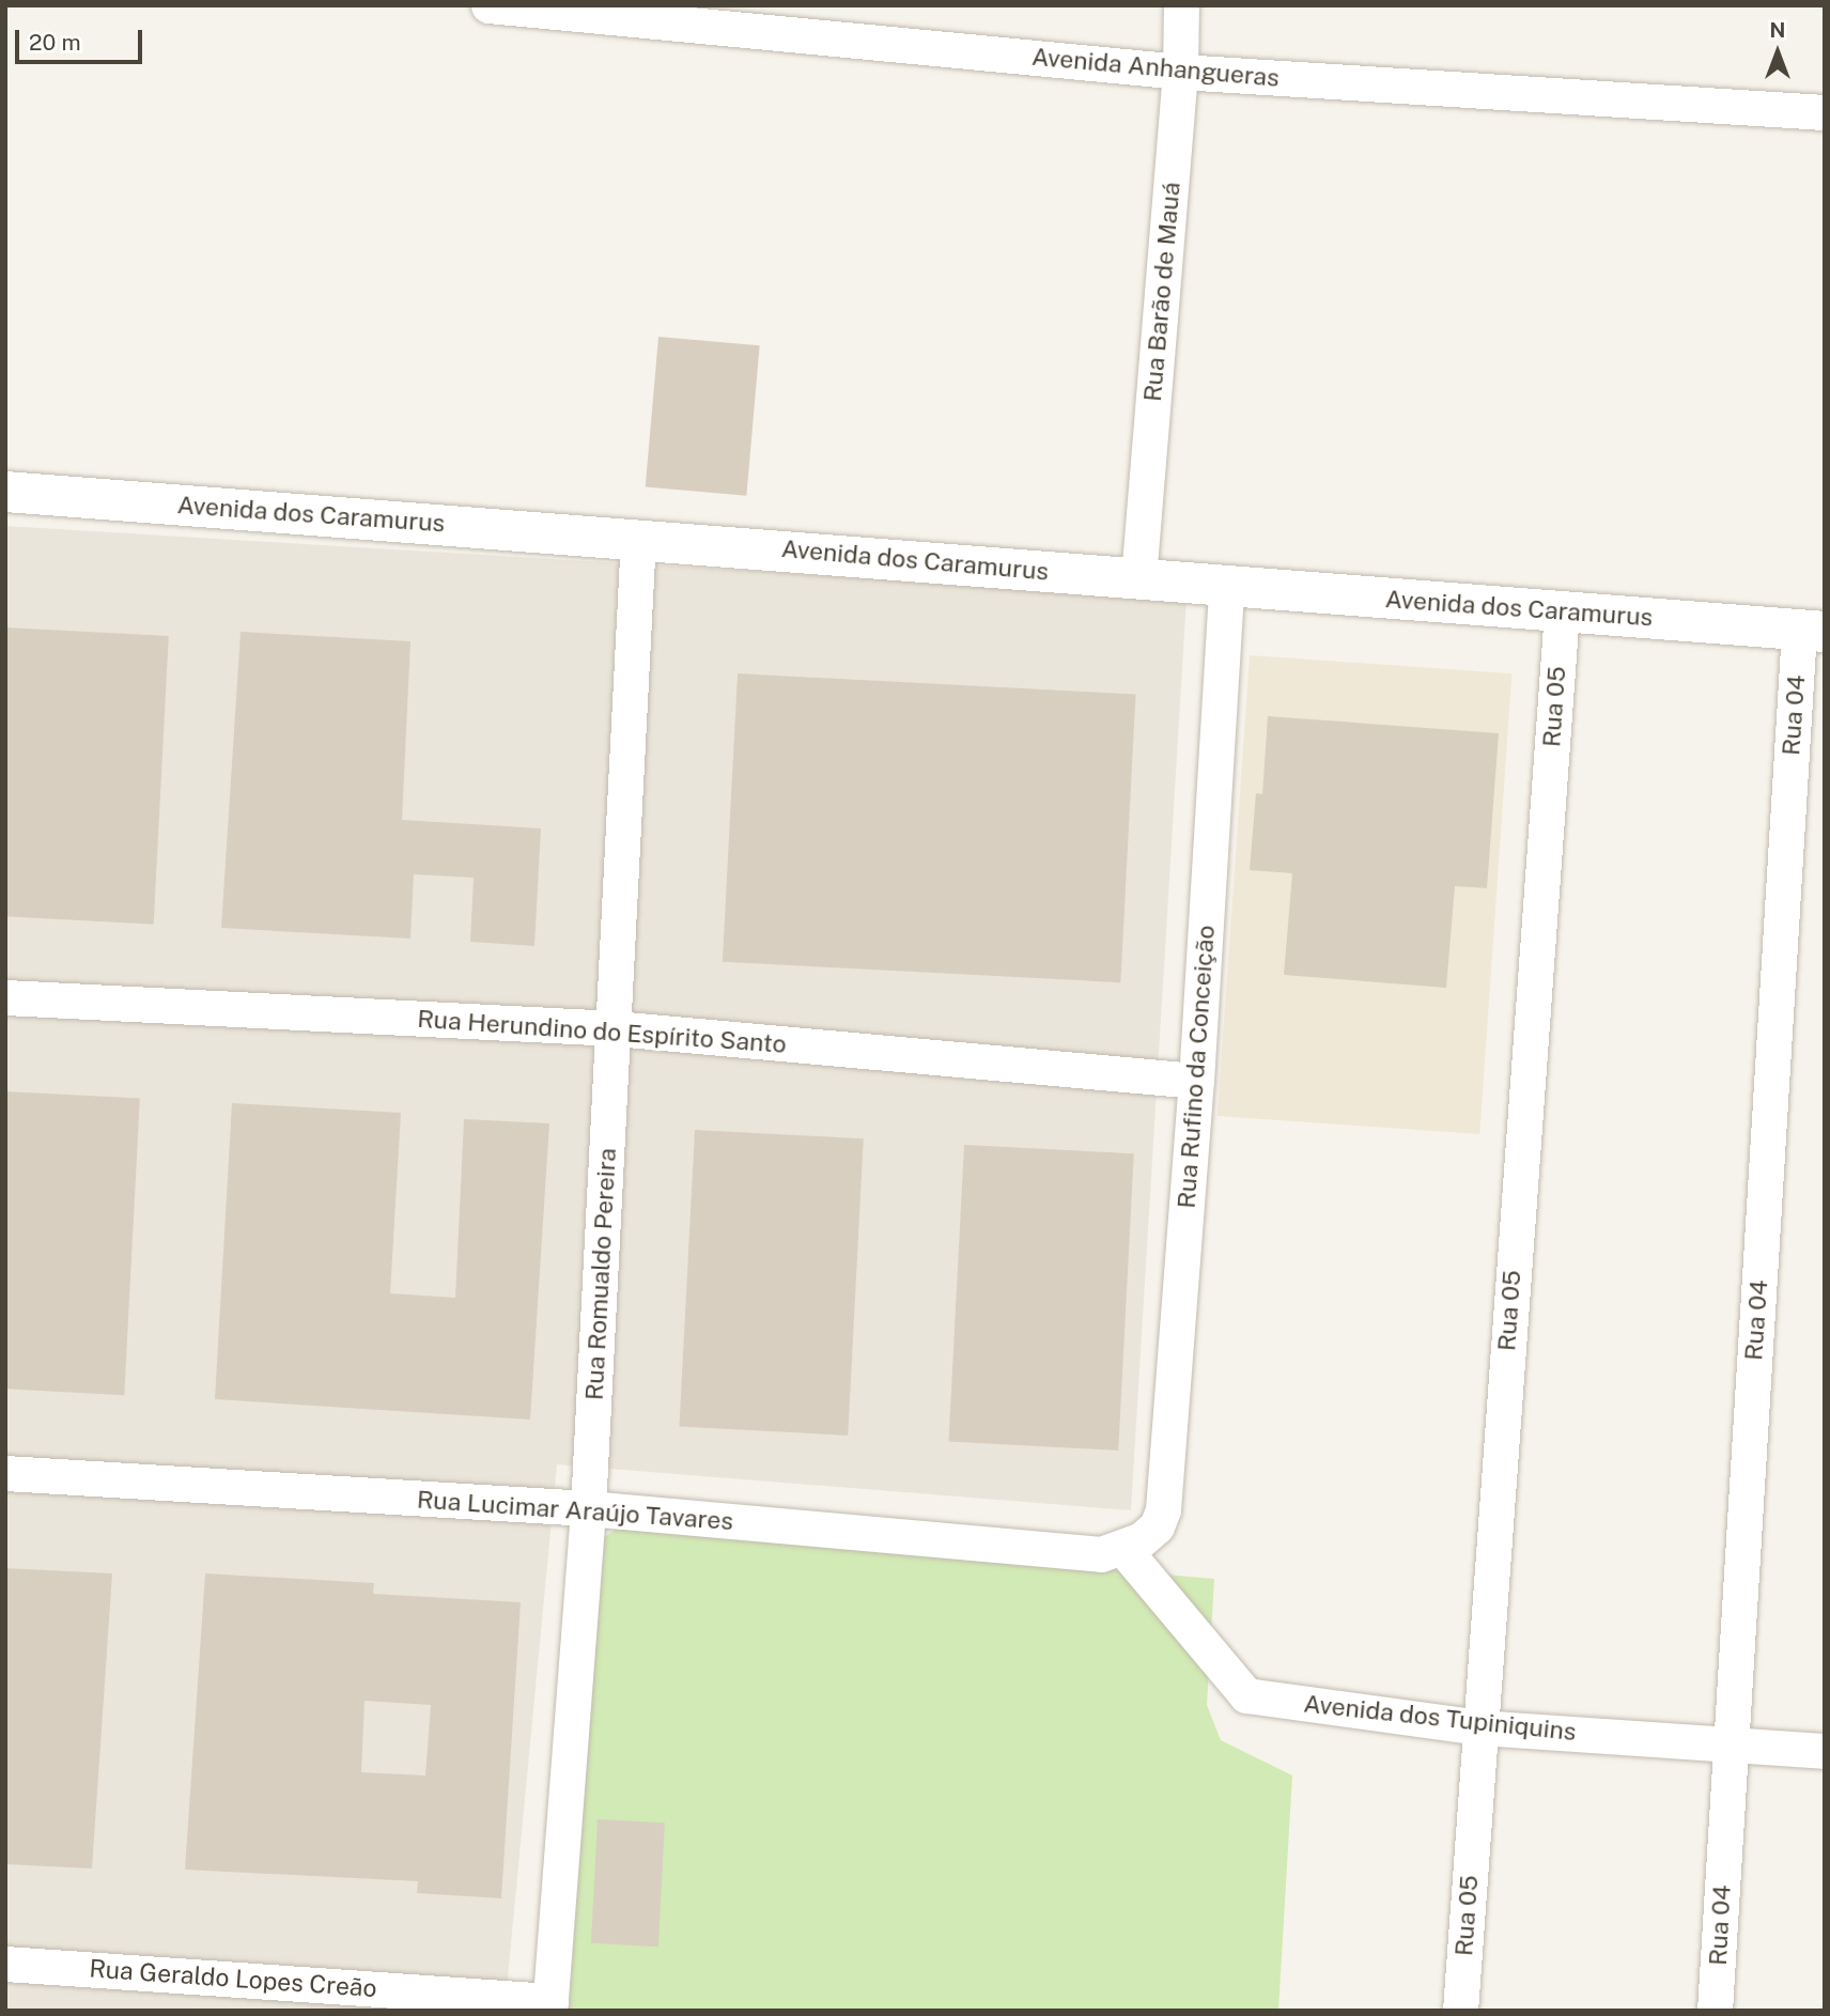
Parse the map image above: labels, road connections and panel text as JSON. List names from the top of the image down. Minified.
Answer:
{"streets":{"street":["Avenida Anhangueras","Rua Barão de Mauá","Avenida dos Caramurus","Rua 05","Rua 04","Rua Herundino do Espírito Santo","Rua Rufino da Conceição","Rua Romualdo Pereira","Rua Lucimar Araújo Tavares","Avenida dos Tupiniquins","Rua Geraldo Lopes Creão"]},"crossings":[["Avenida Anhangueras","Rua Barão de Mauá"],["Rua Barão de Mauá","Avenida dos Caramurus"],["Avenida dos Caramurus","Rua 05"],["Avenida dos Caramurus","Rua 04"],["Avenida dos Caramurus","Rua Rufino da Conceição"],["Avenida dos Caramurus","Rua Romualdo Pereira"],["Rua 05","Avenida dos Tupiniquins"],["Rua 04","Avenida dos Tupiniquins"],["Rua Herundino do Espírito Santo","Rua Rufino da Conceição"],["Rua Herundino do Espírito Santo","Rua Romualdo Pereira"],["Rua Rufino da Conceição","Rua Lucimar Araújo Tavares"],["Rua Rufino da Conceição","Avenida dos Tupiniquins"],["Rua Romualdo Pereira","Rua Lucimar Araújo Tavares"],["Rua Romualdo Pereira","Rua Geraldo Lopes Creão"],["Rua Lucimar Araújo Tavares","Avenida dos Tupiniquins"]],"scale_bar":"20 m","north":"top"}
